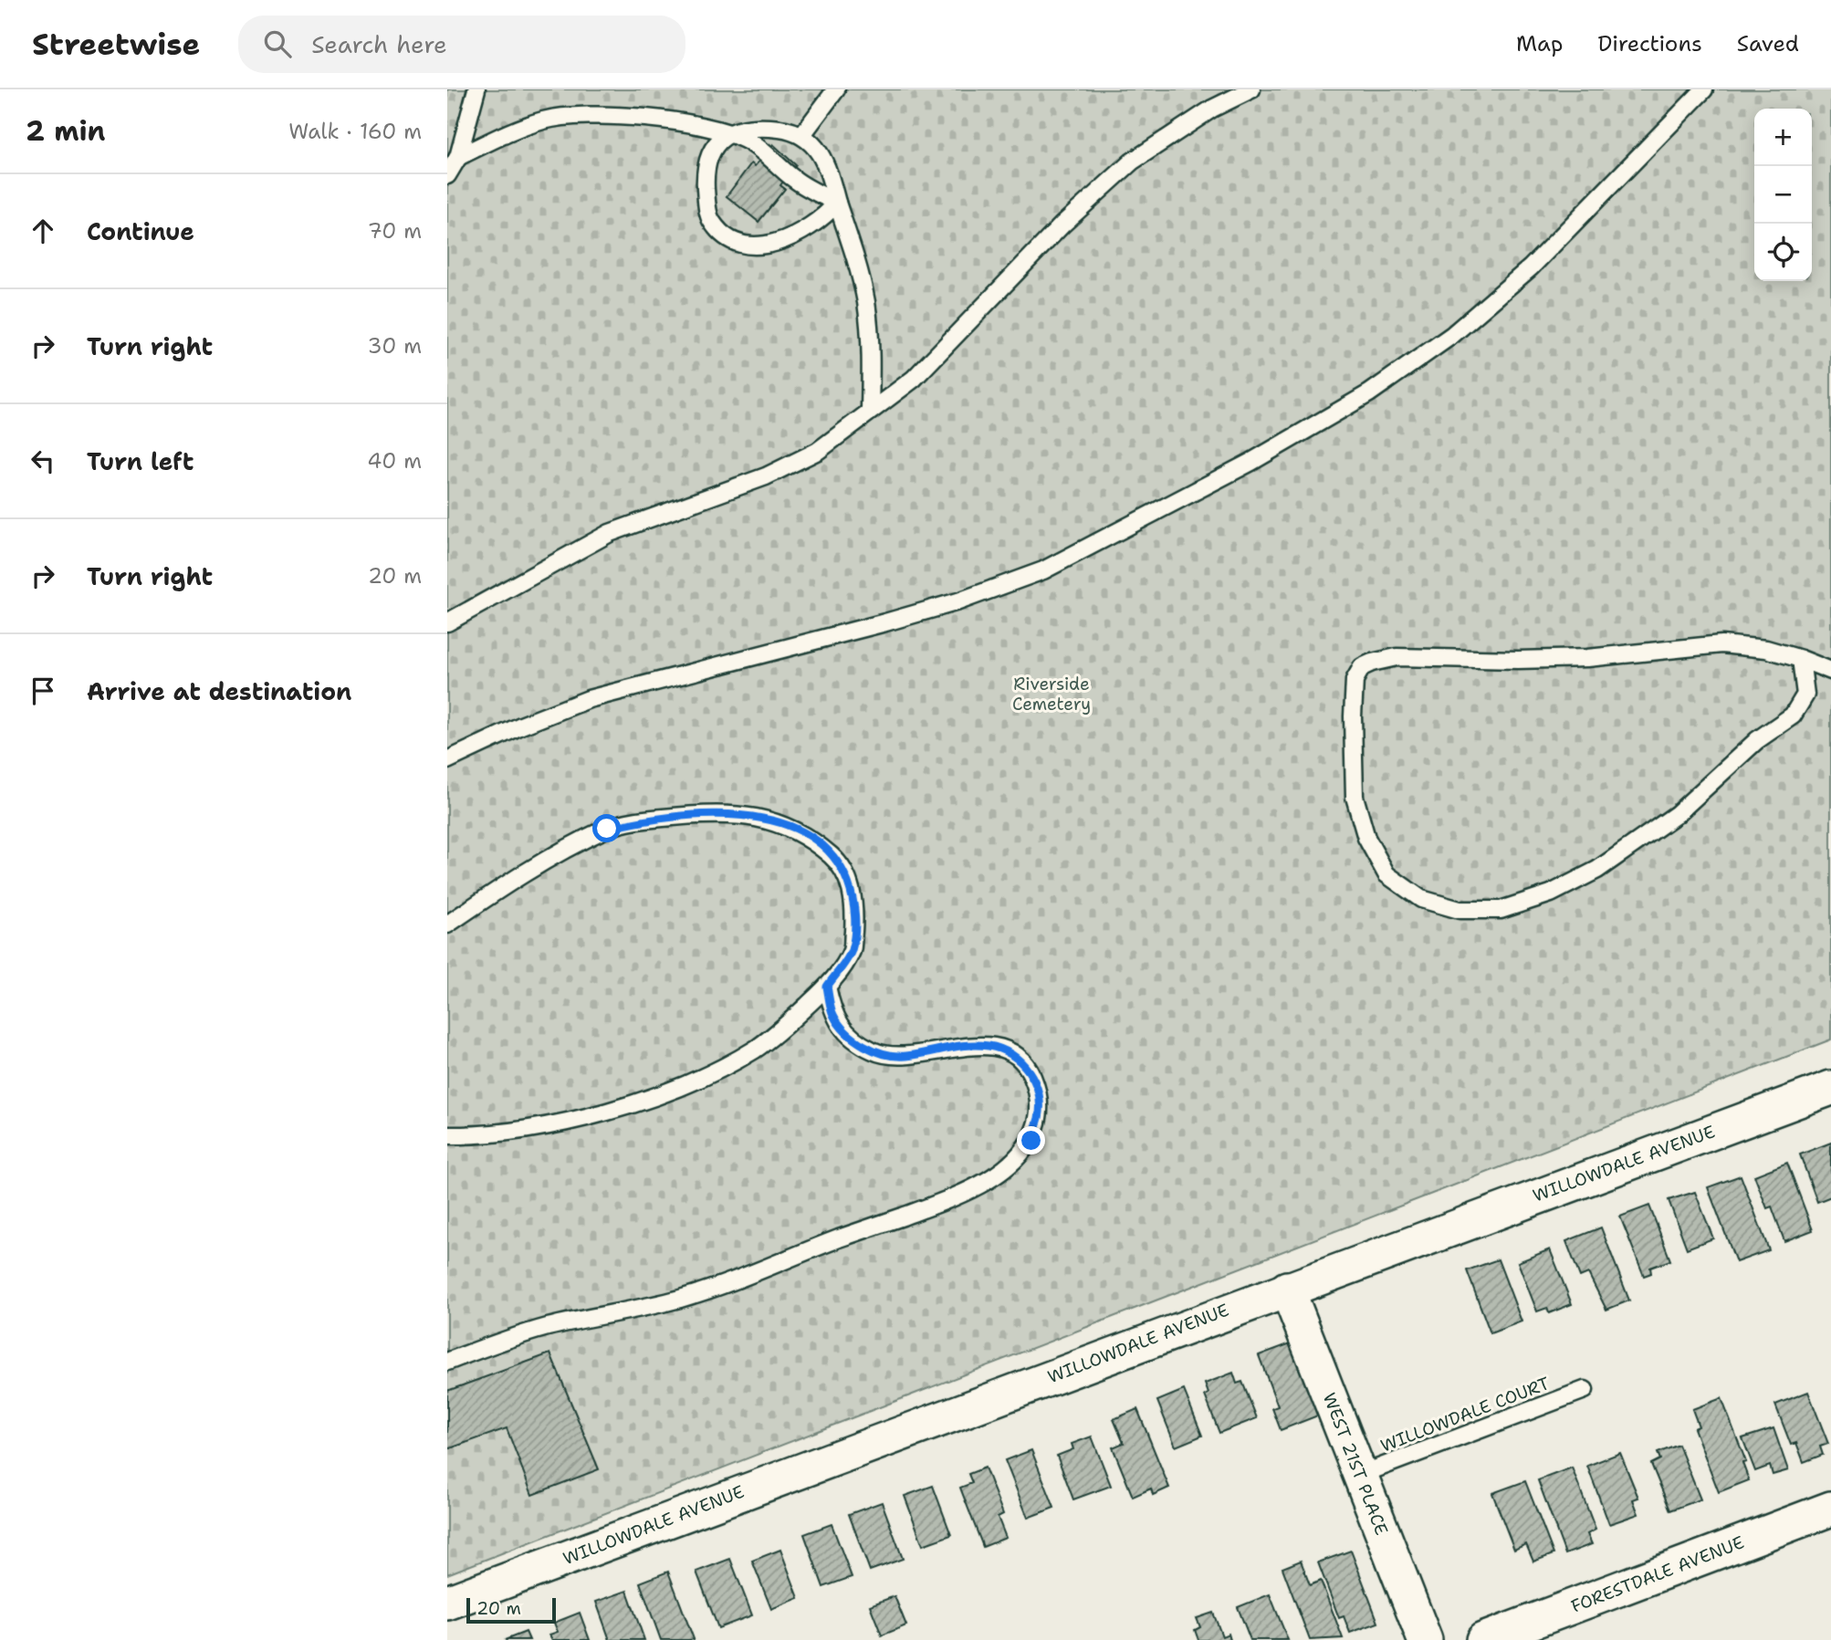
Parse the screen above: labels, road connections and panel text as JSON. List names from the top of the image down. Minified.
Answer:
{"streets":{"street":["WILLOWDALE AVENUE","WEST 21ST PLACE","FORESTDALE AVENUE"],"lane":["WILLOWDALE COURT"]},"crossings":[["WILLOWDALE AVENUE","WEST 21ST PLACE"],["WILLOWDALE COURT","WEST 21ST PLACE"]],"parks":["Riverside Cemetery"],"scale_bar":"20 m","page":{"header":"Streetwise","search":"Search here","nav":["Map","Directions","Saved"],"heading":["2 min","Walk · 160 m"],"map_buttons":["+","−"],"list":[["Continue","70 m"],["Turn right","30 m"],["Turn left","40 m"],["Turn right","20 m"],"Arrive at destination"],"scale":"20 m"}}
